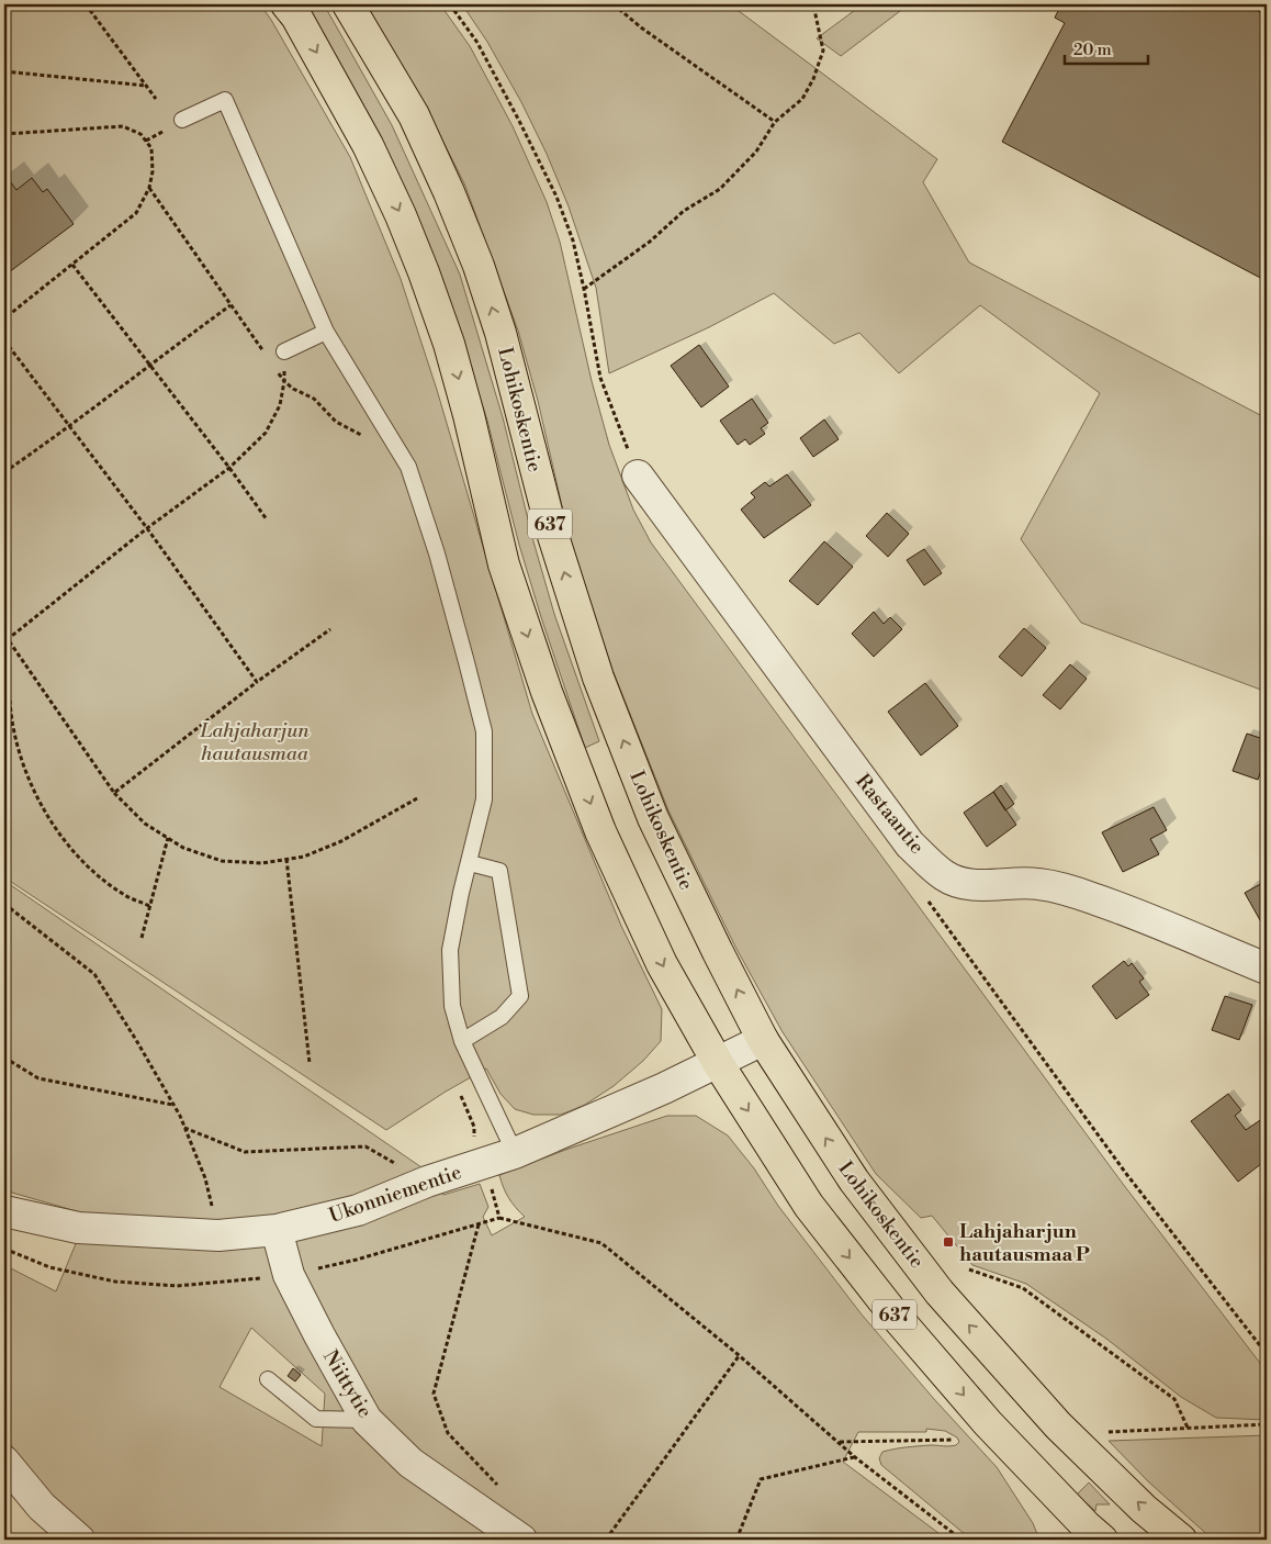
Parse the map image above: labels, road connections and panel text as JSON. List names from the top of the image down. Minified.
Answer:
{"streets":{"main road":["Lohikoskentie","637"],"street":["Rastaantie","Ukonniementie","Niittytie"]},"crossings":[["Lohikoskentie","Ukonniementie"],["637","Ukonniementie"],["Ukonniementie","Niittytie"]],"parks":["Lahjaharjun hautausmaa"],"places":{"transit":["Lahjaharjun hautausmaa P"]},"scale_bar":"20 m"}
